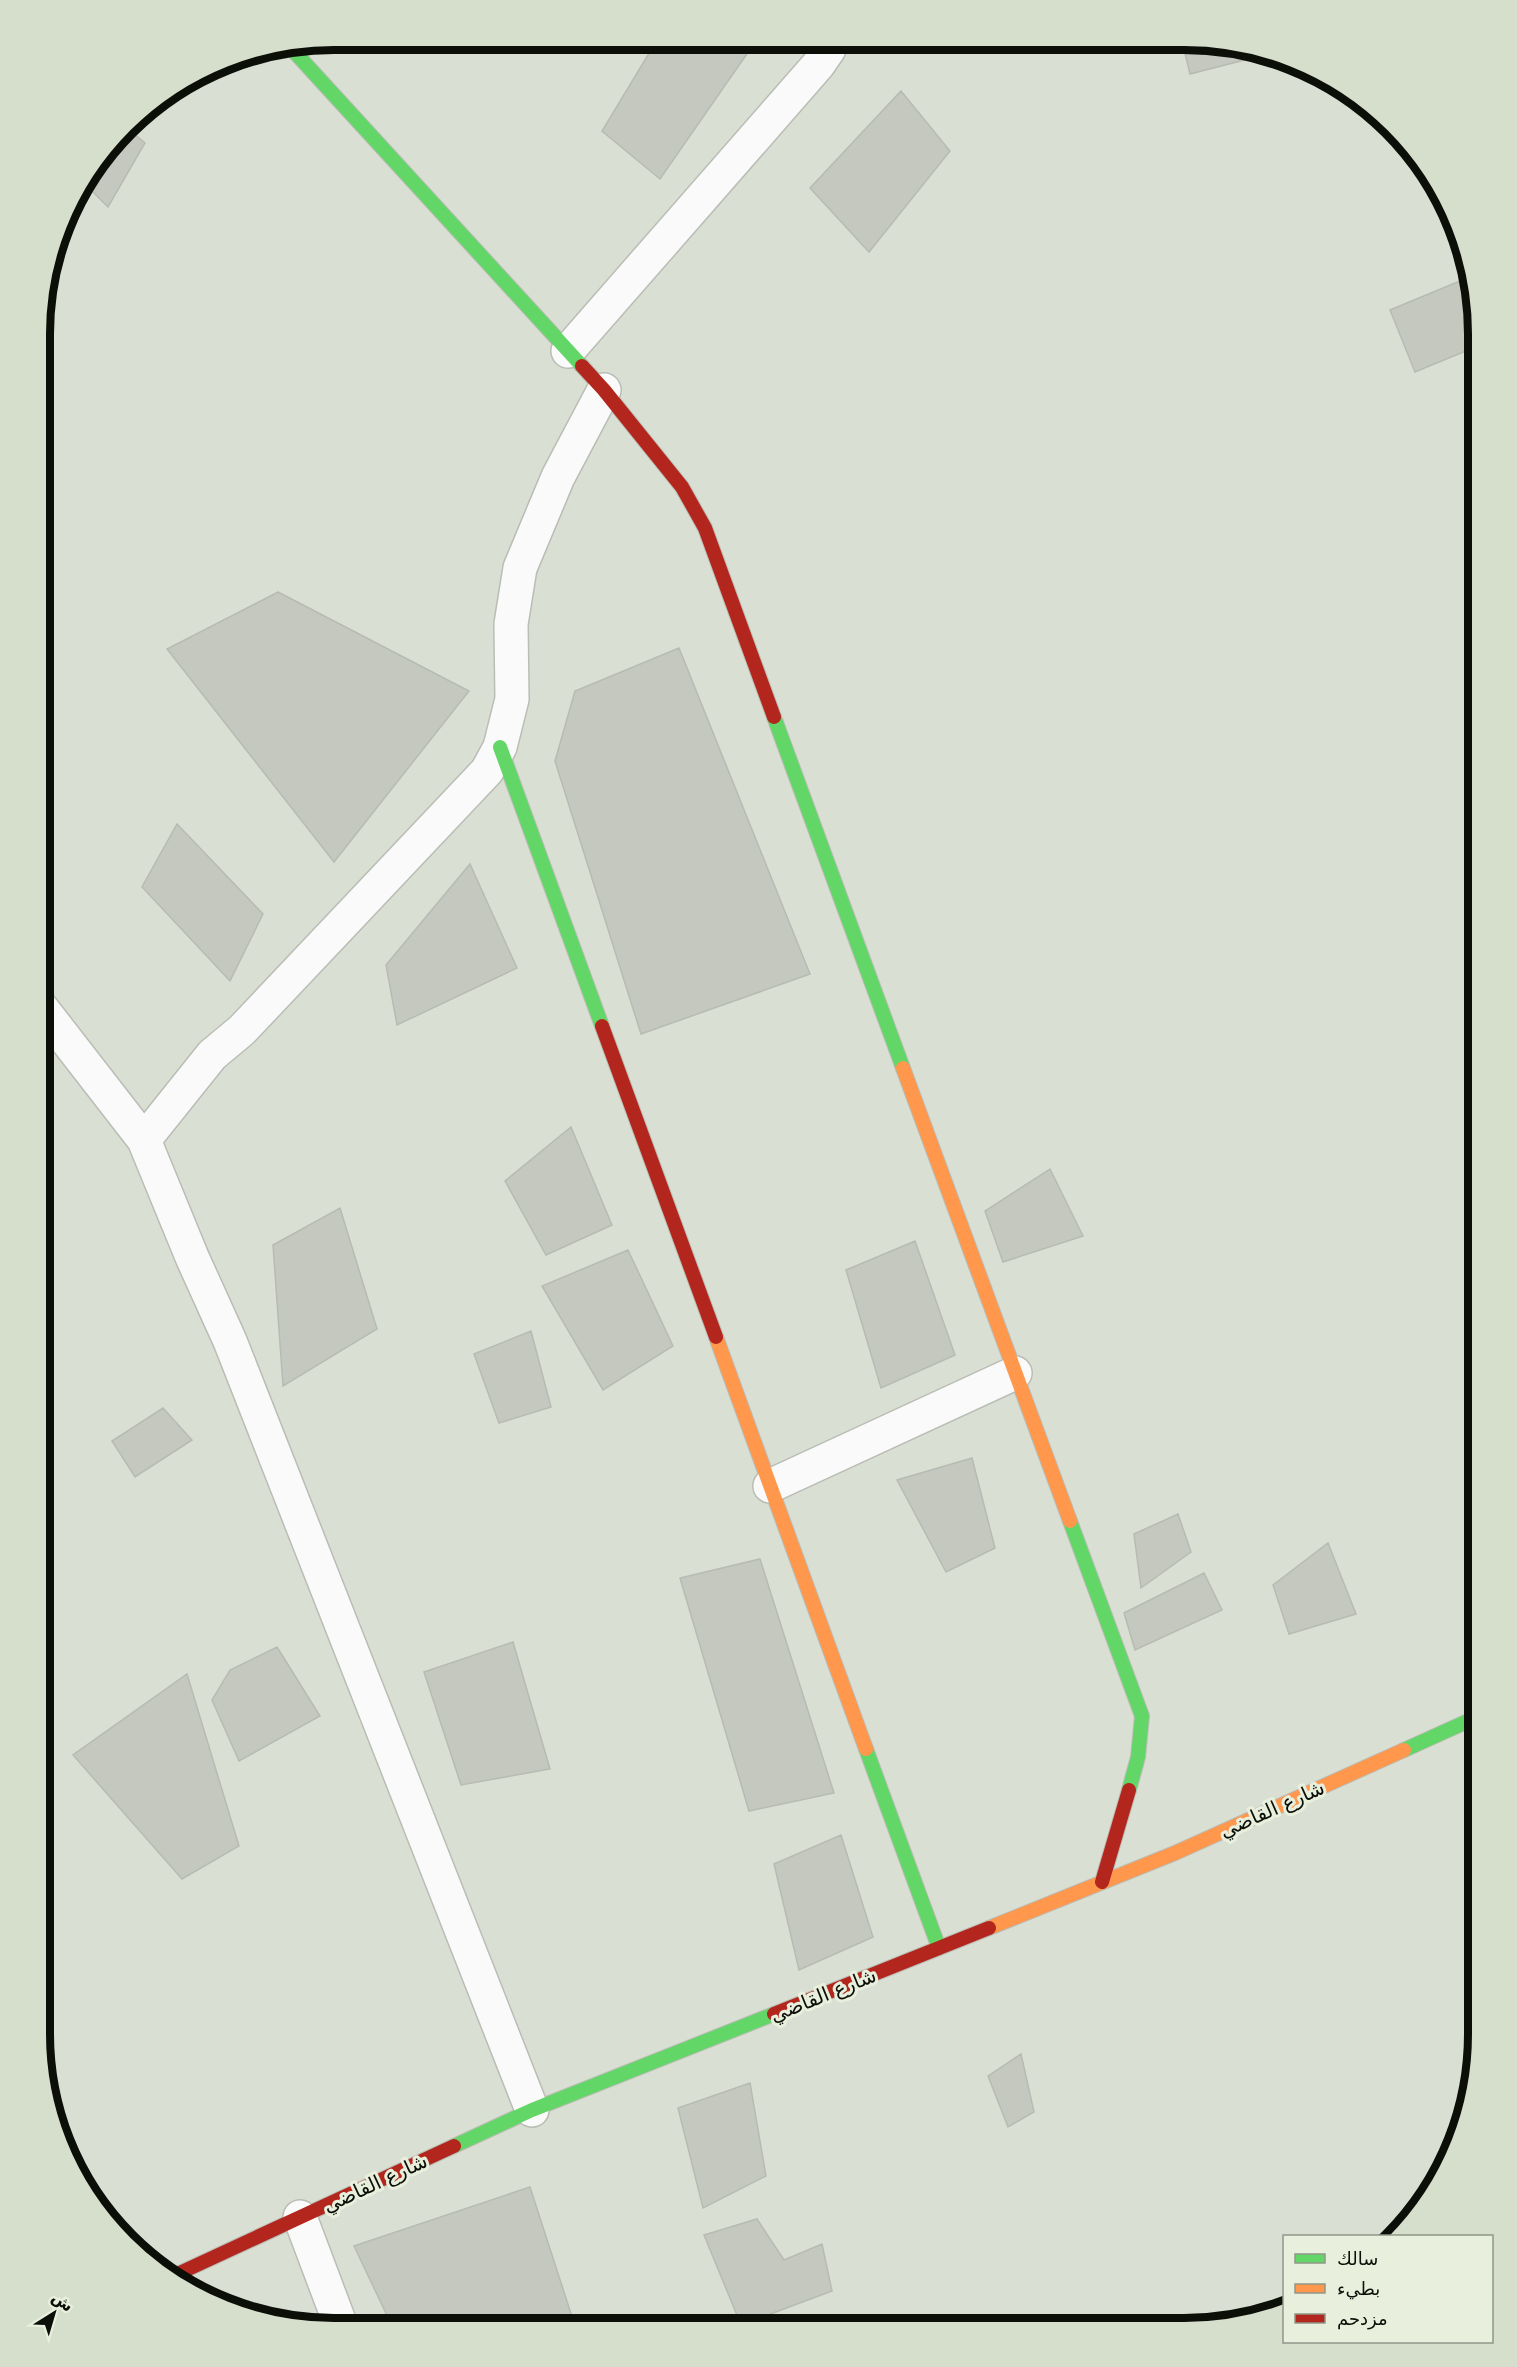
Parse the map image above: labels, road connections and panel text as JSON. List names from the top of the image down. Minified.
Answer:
{"streets":{"street":["شارع القاضي"]},"legend":["سالك","بطيء","مزدحم"],"north":"top right"}
